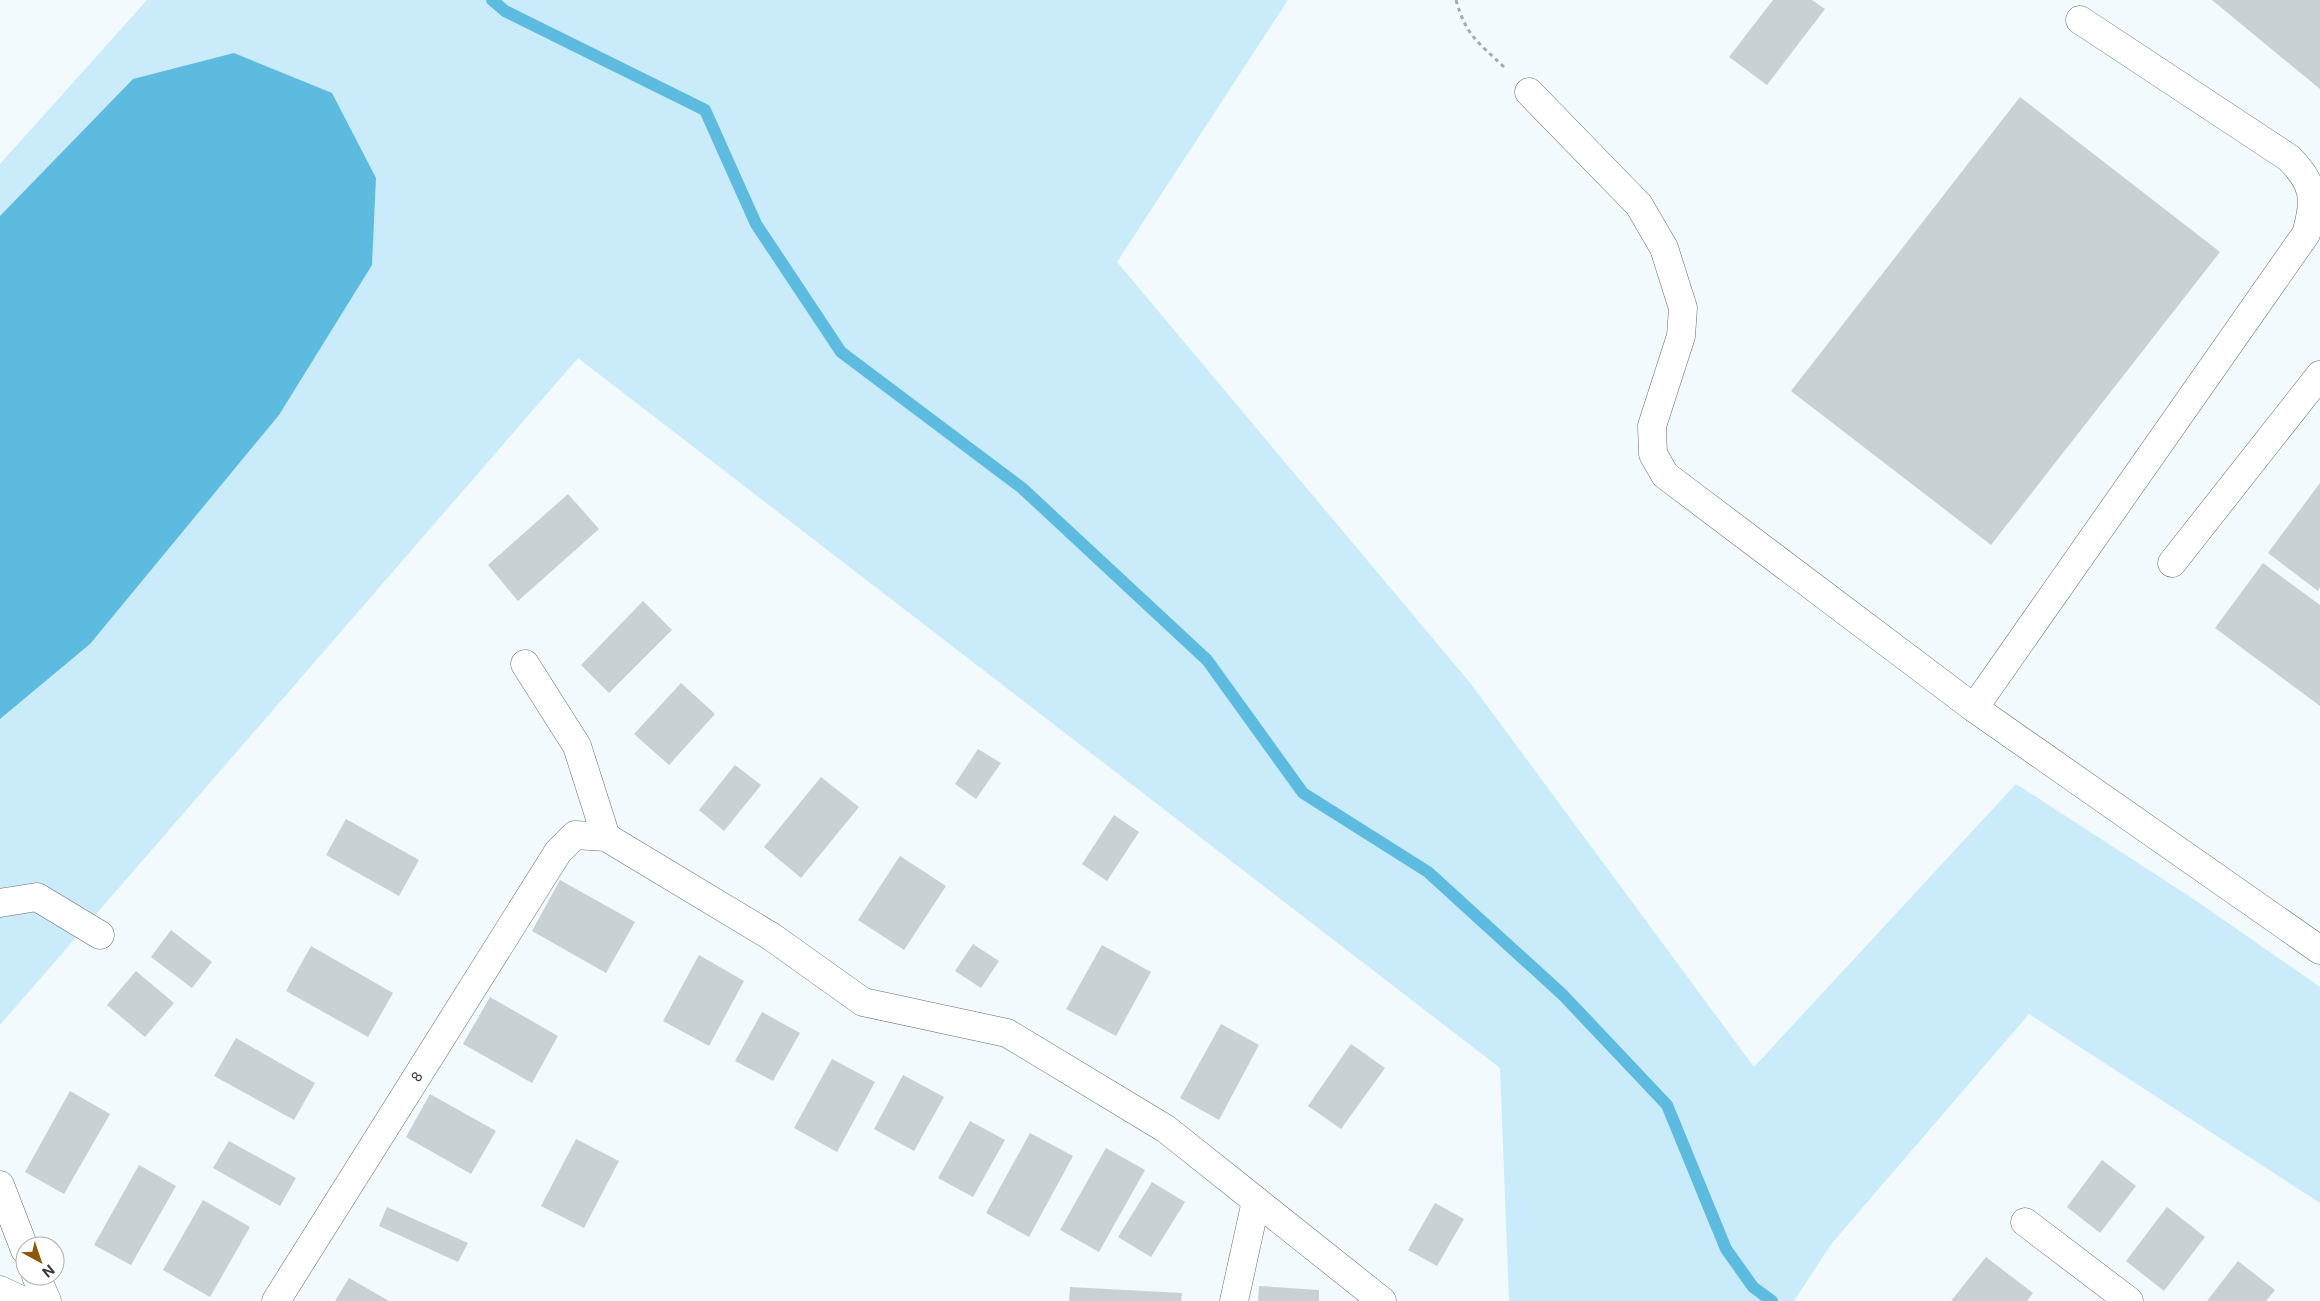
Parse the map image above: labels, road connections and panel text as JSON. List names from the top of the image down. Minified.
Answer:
{"streets":{"street":["8"]},"north":"bottom right"}
